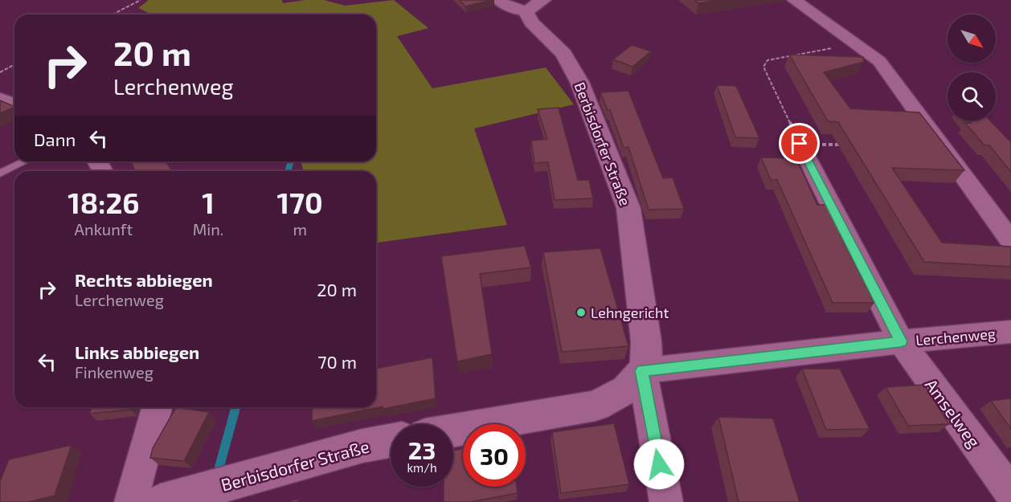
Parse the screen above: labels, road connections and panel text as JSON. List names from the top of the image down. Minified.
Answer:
{"streets":{"street":["Berbisdorfer Straße","Lerchenweg","Amselweg"]},"crossings":[["Berbisdorfer Straße","Lerchenweg"],["Lerchenweg","Amselweg"]],"places":["Lehngericht"],"north":"bottom right","page":{"turn":["20 m","Lerchenweg"],"then":"Dann","eta":["18:26","Ankunft","1","Min.","170","m"],"list":[{"name":"Rechts abbiegen","note":"Lerchenweg","value":"20 m"},{"name":"Links abbiegen","note":"Finkenweg","value":"70 m"}],"speed":"23 km/h","limit":"30"}}
